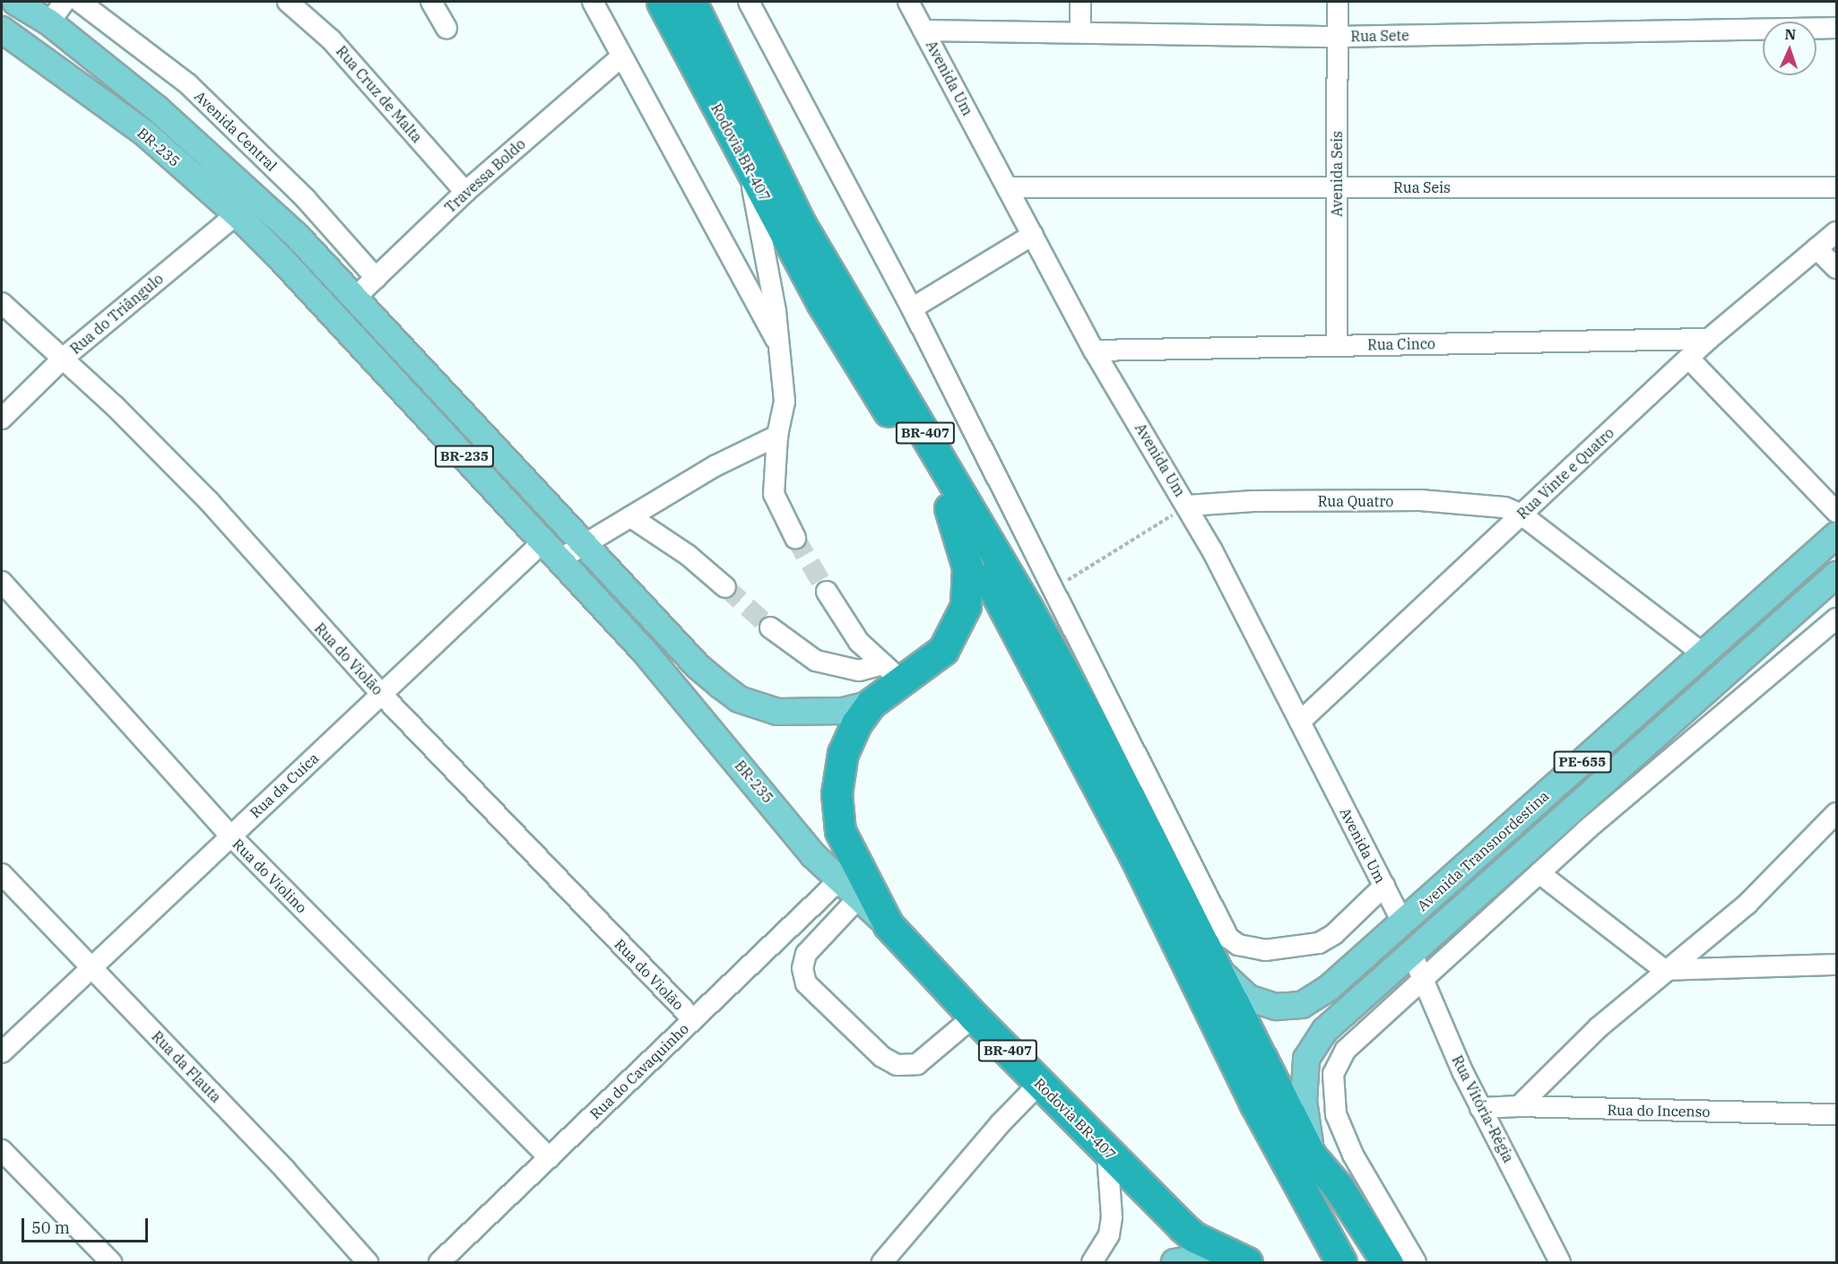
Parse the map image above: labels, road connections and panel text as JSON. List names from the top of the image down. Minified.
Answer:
{"streets":{"highway":["Rodovia BR-407","BR-407"],"main road":["BR-235","PE-655","Avenida Transnordestina"],"street":["Rua Sete","Avenida Um","Rua Cruz de Malta","Avenida Central","Avenida Seis","Travessa Boldo","Rua Seis","Rua do Triângulo","Rua Cinco","Rua Vinte e Quatro","Rua Quatro","Rua do Violão","Rua da Cuíca","Rua do Violino","Rua da Flauta","Rua do Cavaquinho","Rua Vitória-Régia","Rua do Incenso"]},"crossings":[["Rua Sete","Avenida Um"],["Rua Sete","Avenida Seis"],["Avenida Um","Rua Seis"],["Avenida Um","Rua Cinco"],["Avenida Um","Rua Vinte e Quatro"],["Avenida Um","Rua Quatro"],["Avenida Um","Avenida Transnordestina"],["Rua Cruz de Malta","Travessa Boldo"],["Avenida Central","Travessa Boldo"],["BR-235","Rodovia BR-407"],["BR-235","Travessa Boldo"],["BR-235","Rua do Triângulo"],["BR-235","Rua da Cuíca"],["BR-235","Rua do Cavaquinho"],["Avenida Seis","Rua Seis"],["Avenida Seis","Rua Cinco"],["Rua do Triângulo","Rua do Violão"],["Rua Cinco","Rua Vinte e Quatro"],["BR-407","Avenida Transnordestina"],["Rua Vinte e Quatro","Rua Quatro"],["Rua Quatro","Avenida Transnordestina"],["Rua do Violão","Rua da Cuíca"],["Rua do Violão","Rua do Cavaquinho"],["Rua da Cuíca","Rua do Violino"],["Rua da Cuíca","Rua da Flauta"],["Avenida Transnordestina","Rua Vitória-Régia"],["Rua do Violino","Rua do Cavaquinho"],["Rua Vitória-Régia","Rua do Incenso"]],"scale_bar":"50 m","north":"top"}
